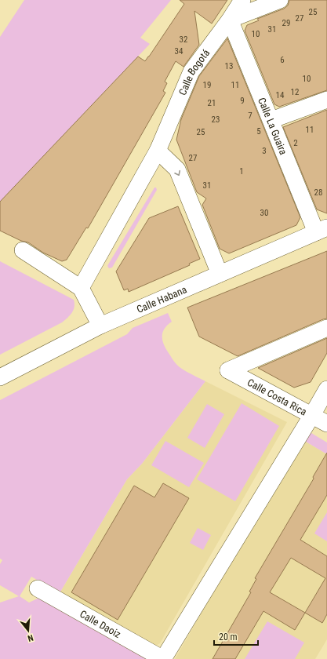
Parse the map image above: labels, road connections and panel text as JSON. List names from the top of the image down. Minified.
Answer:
{"streets":{"street":["Calle Bogotá","Calle La Guaira","Calle Habana","Calle Costa Rica","Calle Daoiz"]},"crossings":[["Calle Bogotá","Calle La Guaira"],["Calle La Guaira","Calle Habana"]],"house_numbers":["25","27","29","31","10","32","34","6","13","10","19","11","12","14","9","21","7","23","11","5","25","2","3","27","1","31","28","30"],"scale_bar":"20 m","north":"bottom"}
